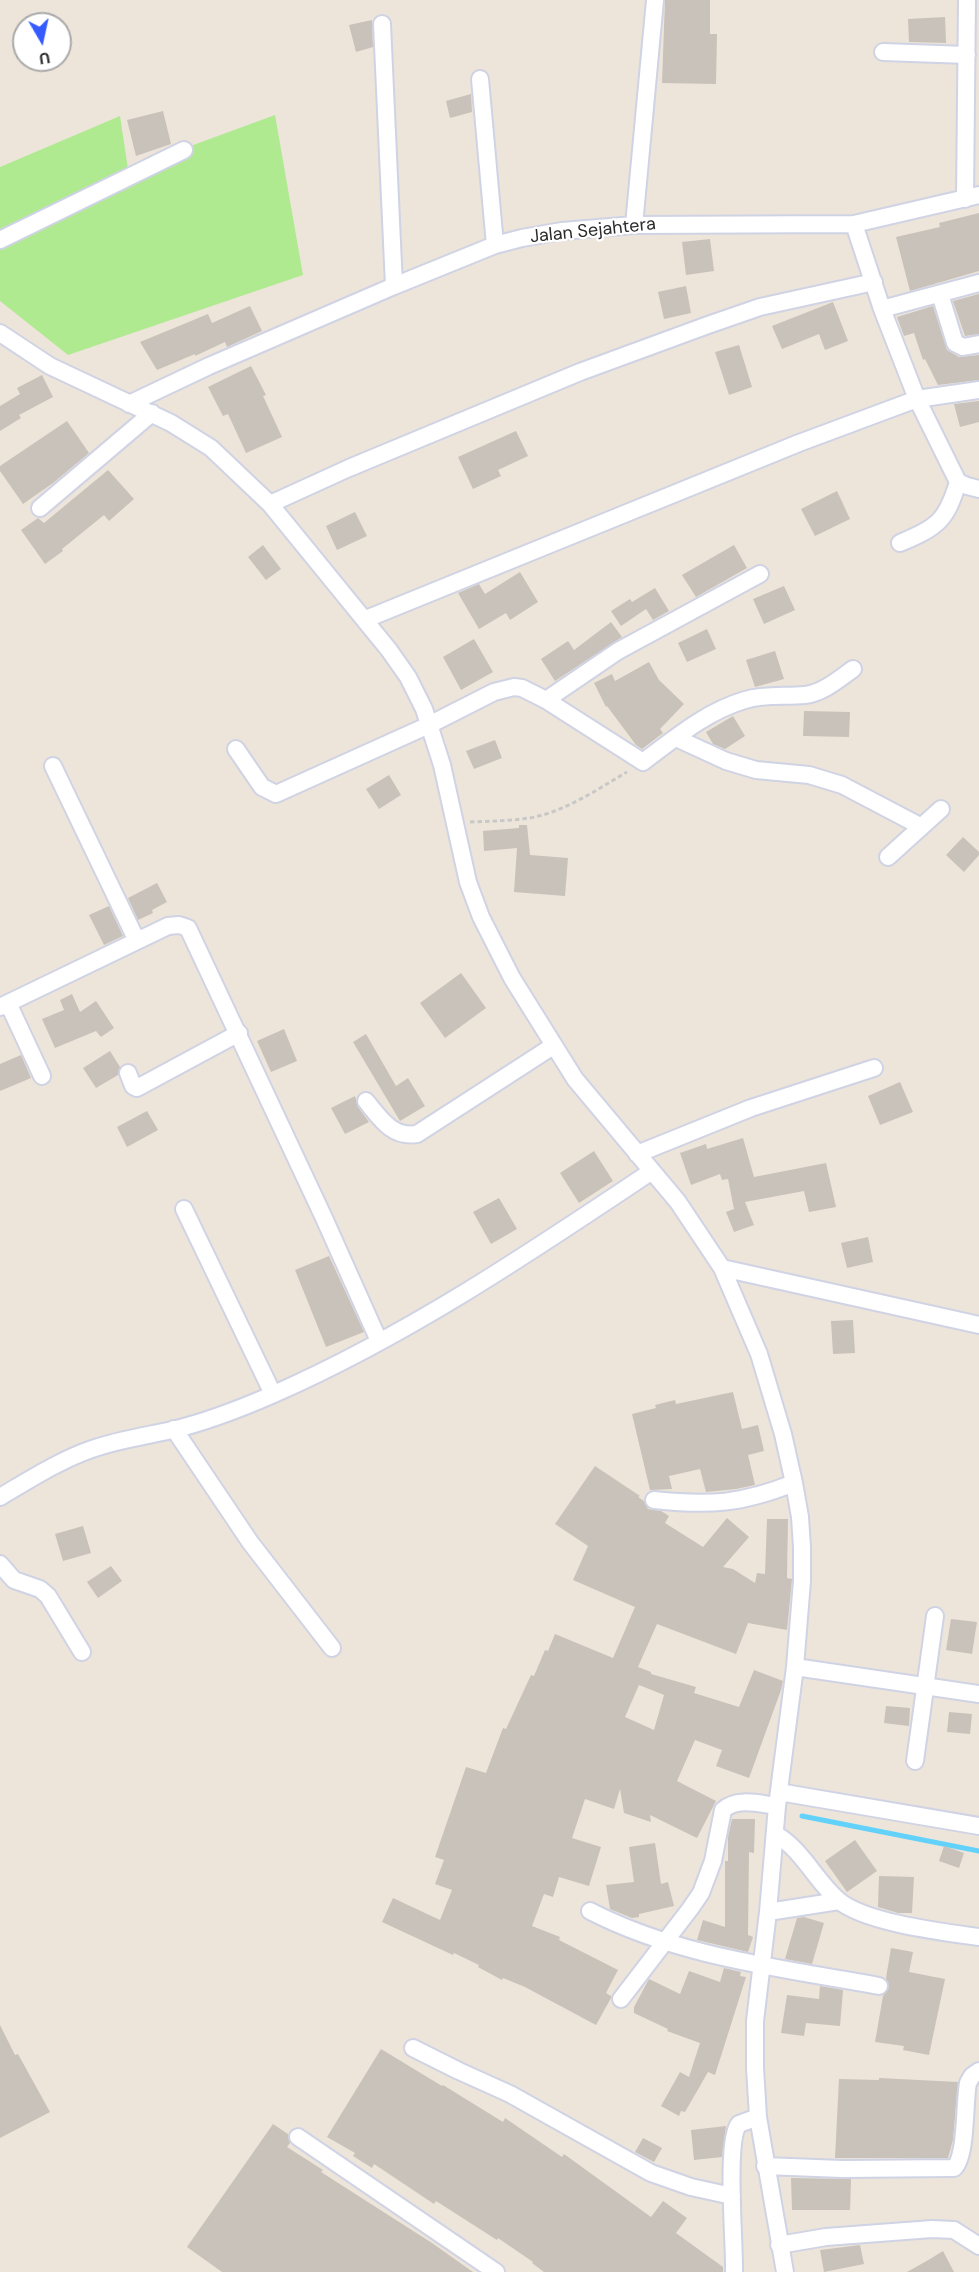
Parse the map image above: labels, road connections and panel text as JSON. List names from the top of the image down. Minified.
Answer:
{"streets":{"street":["Jalan Sejahtera"]},"north":"bottom"}
